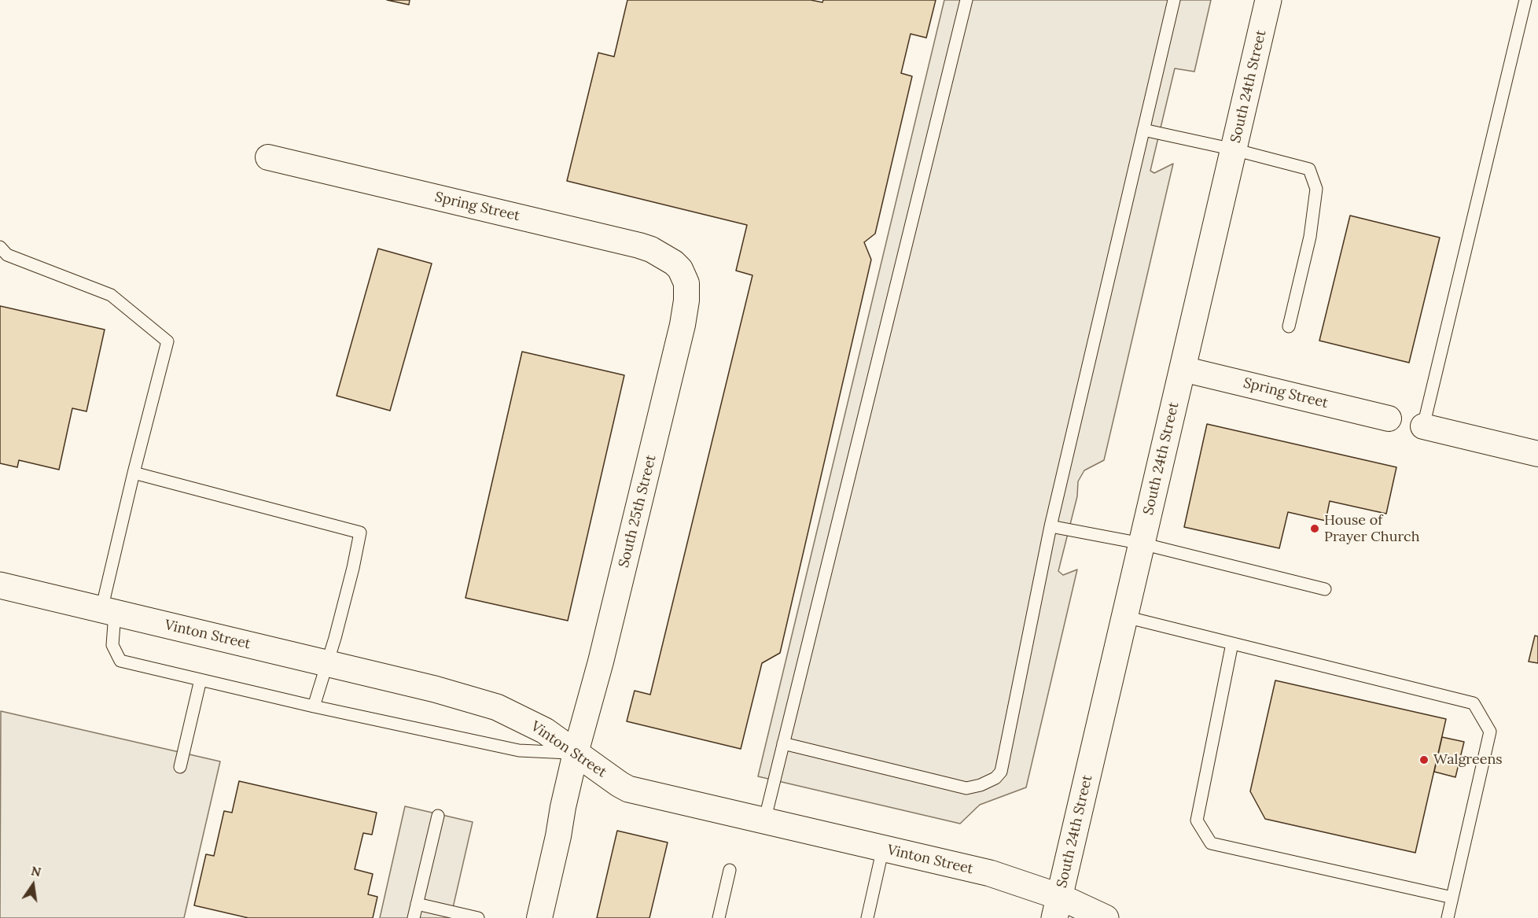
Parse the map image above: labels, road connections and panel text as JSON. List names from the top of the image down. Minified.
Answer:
{"streets":{"street":["South 24th Street","Spring Street","South 25th Street","Vinton Street"]},"crossings":[["South 24th Street","Spring Street"],["South 24th Street","Vinton Street"],["Spring Street","South 25th Street"],["South 25th Street","Vinton Street"]],"places":["House of Prayer Church","Walgreens"],"north":"top"}
